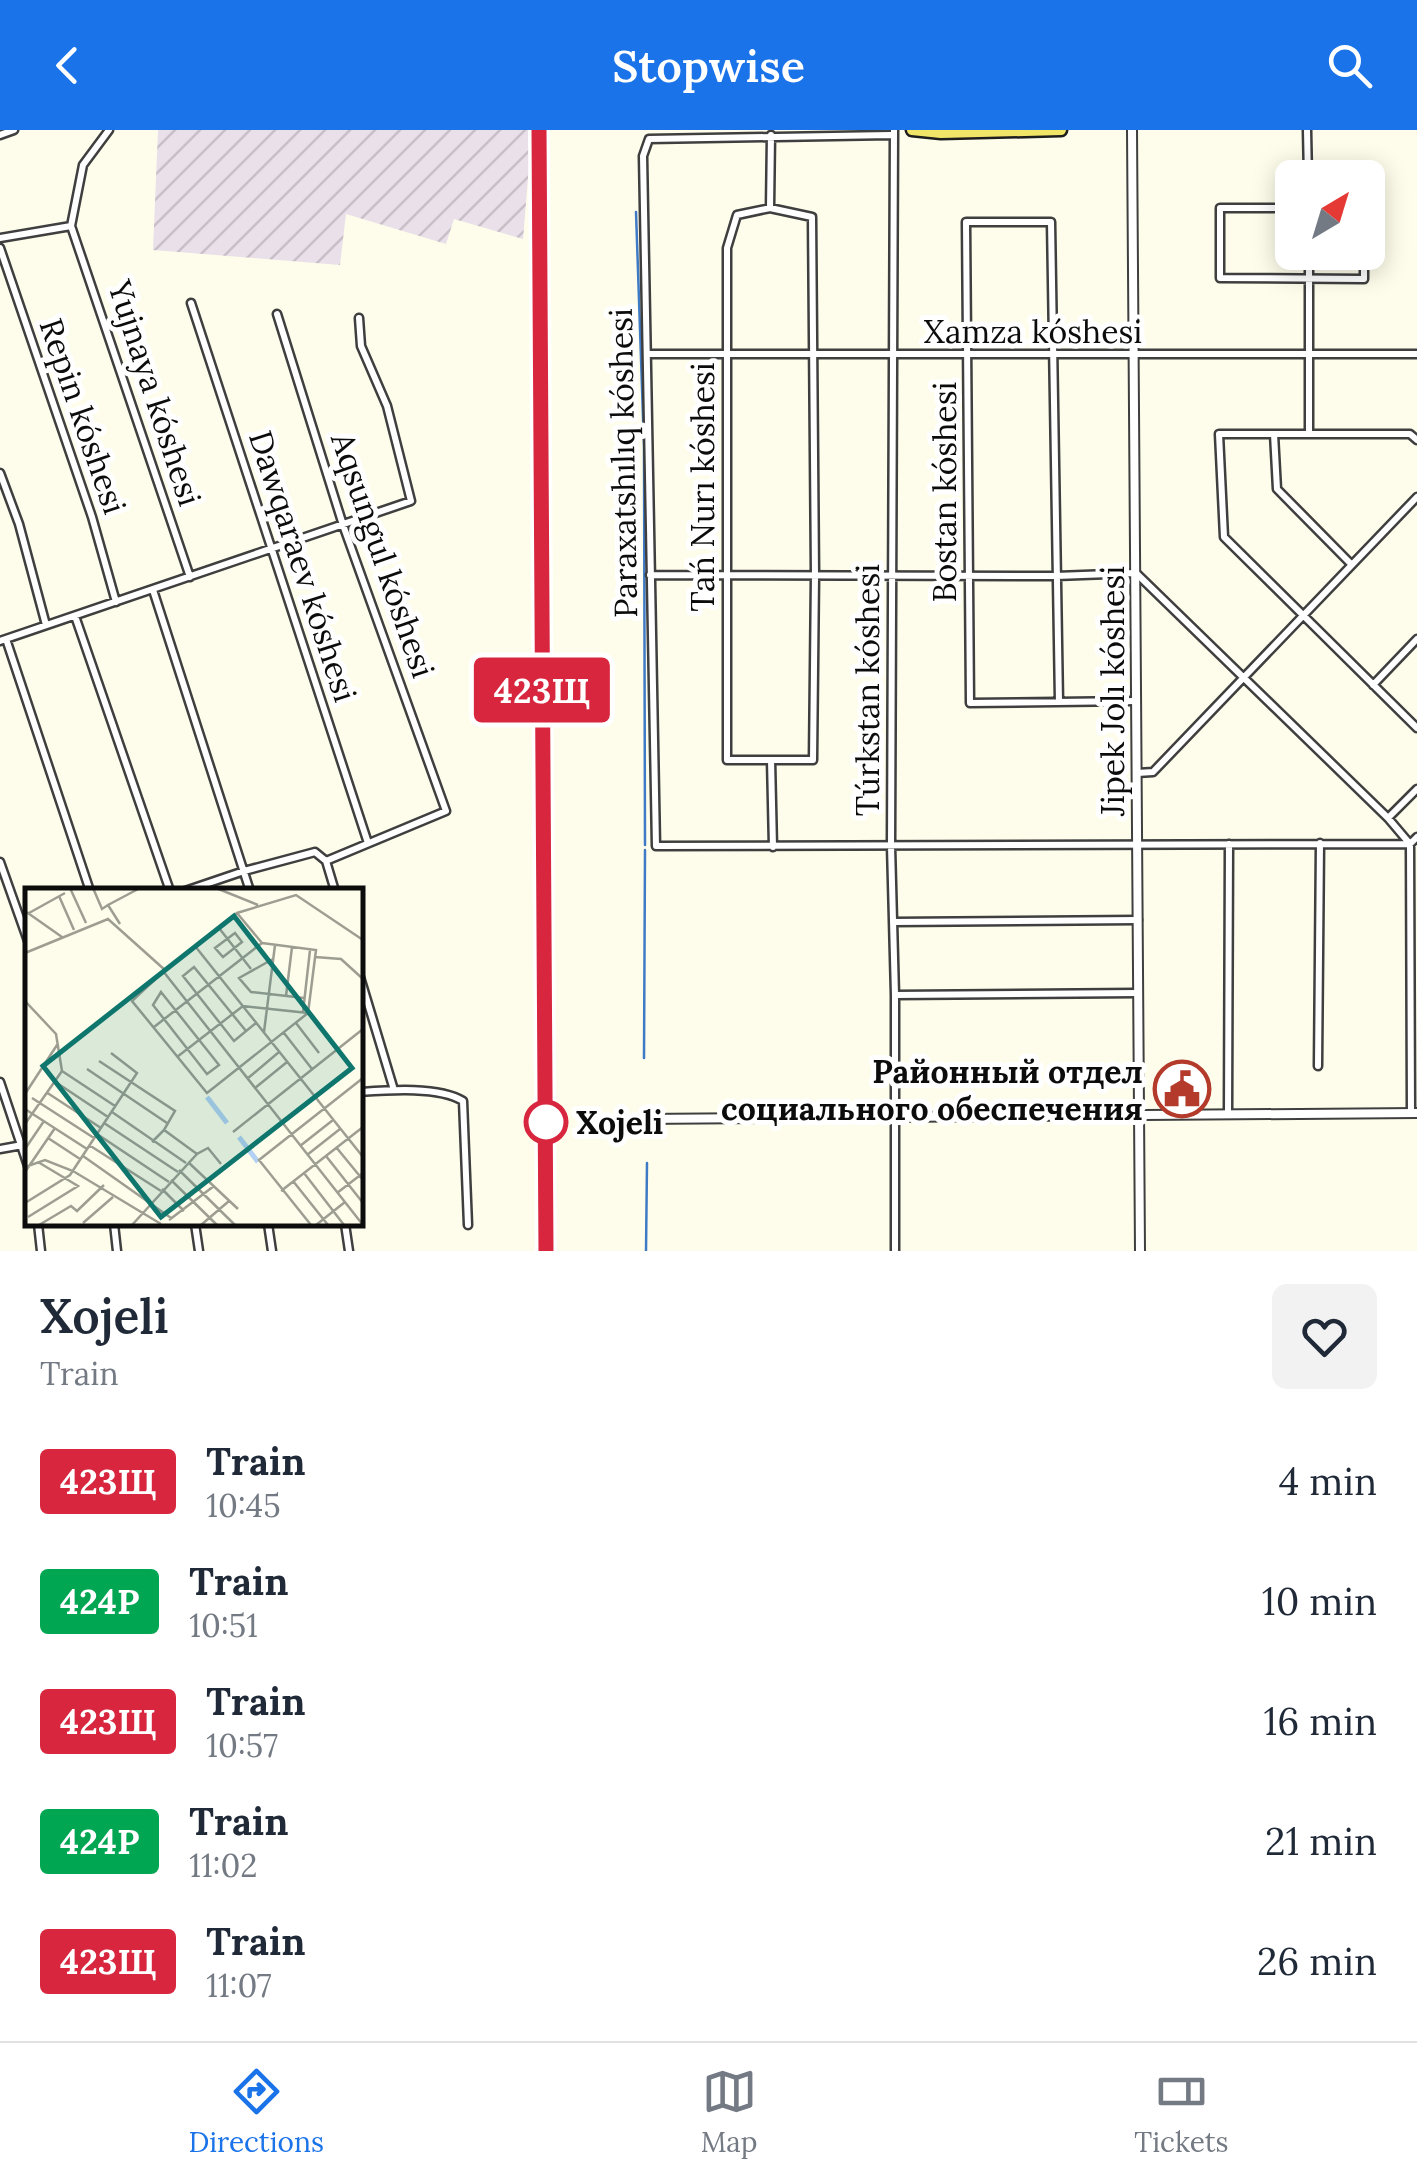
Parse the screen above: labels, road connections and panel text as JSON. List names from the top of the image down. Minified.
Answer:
{"streets":{"street":["Xamza kóshesi","Yujnaya kóshesi","Repin kóshesi","Paraxatshılıq kóshesi","Tań Nurı kóshesi","Bostan kóshesi","Aqsungul kóshesi","Dawqaraev kóshesi","Túrkstan kóshesi","Jipek Jolı kóshesi"]},"crossings":[["Xamza kóshesi","Paraxatshılıq kóshesi"],["Xamza kóshesi","Tań Nurı kóshesi"],["Xamza kóshesi","Bostan kóshesi"],["Xamza kóshesi","Túrkstan kóshesi"],["Xamza kóshesi","Jipek Jolı kóshesi"],["Aqsungul kóshesi","Dawqaraev kóshesi"]],"places":{"public building":["Районный отдел социального обеспечения"],"other":["Xojeli"]},"north":"top right","page":{"header":"Stopwise","on_map":"423Щ","heading":["Xojeli","Train"],"list":[{"mark":"423Щ","name":"Train","note":"10:45","value":"4 min"},{"mark":"424Р","name":"Train","note":"10:51","value":"10 min"},{"mark":"423Щ","name":"Train","note":"10:57","value":"16 min"},{"mark":"424Р","name":"Train","note":"11:02","value":"21 min"},{"mark":"423Щ","name":"Train","note":"11:07","value":"26 min"}],"tabs":["Directions","Map","Tickets"]}}
